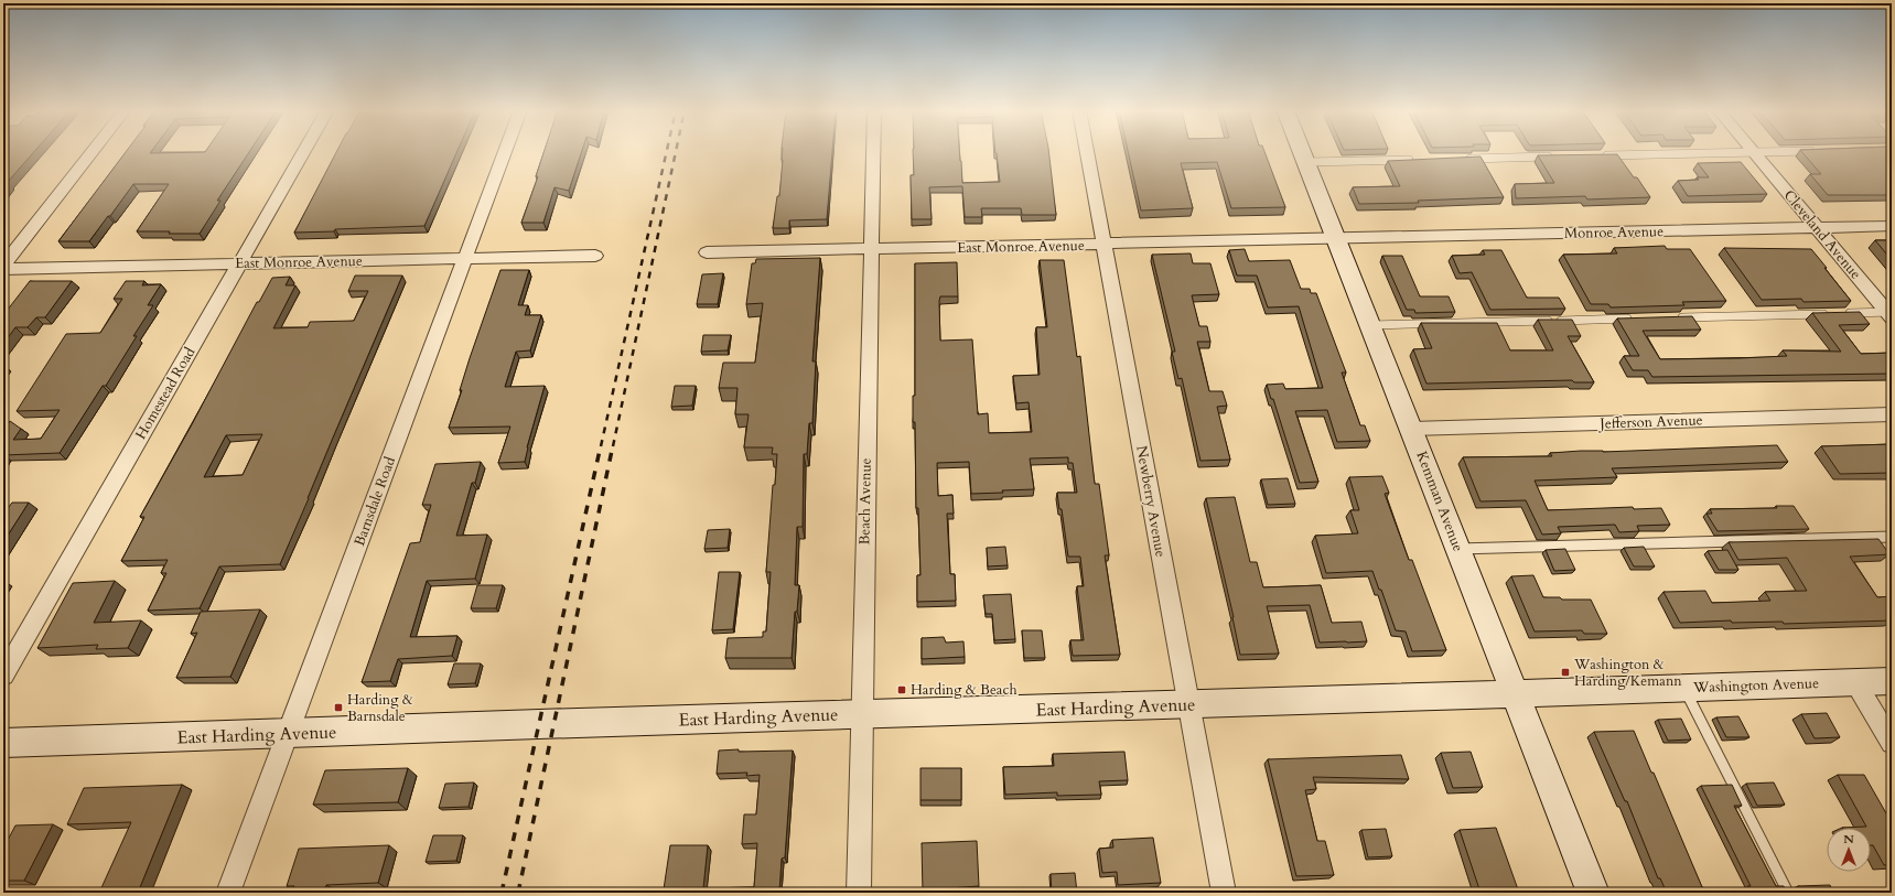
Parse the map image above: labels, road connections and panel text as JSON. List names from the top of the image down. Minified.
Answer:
{"streets":{"street":["Monroe Avenue","Cleveland Avenue","East Monroe Avenue","Homestead Road","Jefferson Avenue","Barnsdale Road","Beach Avenue","Newberry Avenue","Kemman Avenue","Washington Avenue","East Harding Avenue"]},"crossings":[["Monroe Avenue","Cleveland Avenue"],["Monroe Avenue","East Monroe Avenue"],["Monroe Avenue","Kemman Avenue"],["East Monroe Avenue","Homestead Road"],["East Monroe Avenue","Barnsdale Road"],["East Monroe Avenue","Beach Avenue"],["East Monroe Avenue","Newberry Avenue"],["East Monroe Avenue","Kemman Avenue"],["Jefferson Avenue","Kemman Avenue"],["Barnsdale Road","East Harding Avenue"],["Beach Avenue","East Harding Avenue"],["Newberry Avenue","East Harding Avenue"],["Kemman Avenue","Washington Avenue"],["Kemman Avenue","East Harding Avenue"],["Washington Avenue","East Harding Avenue"]],"places":{"transit":["Washington & Harding/Kemann","Harding & Beach","Harding & Barnsdale"]},"north":"top"}
